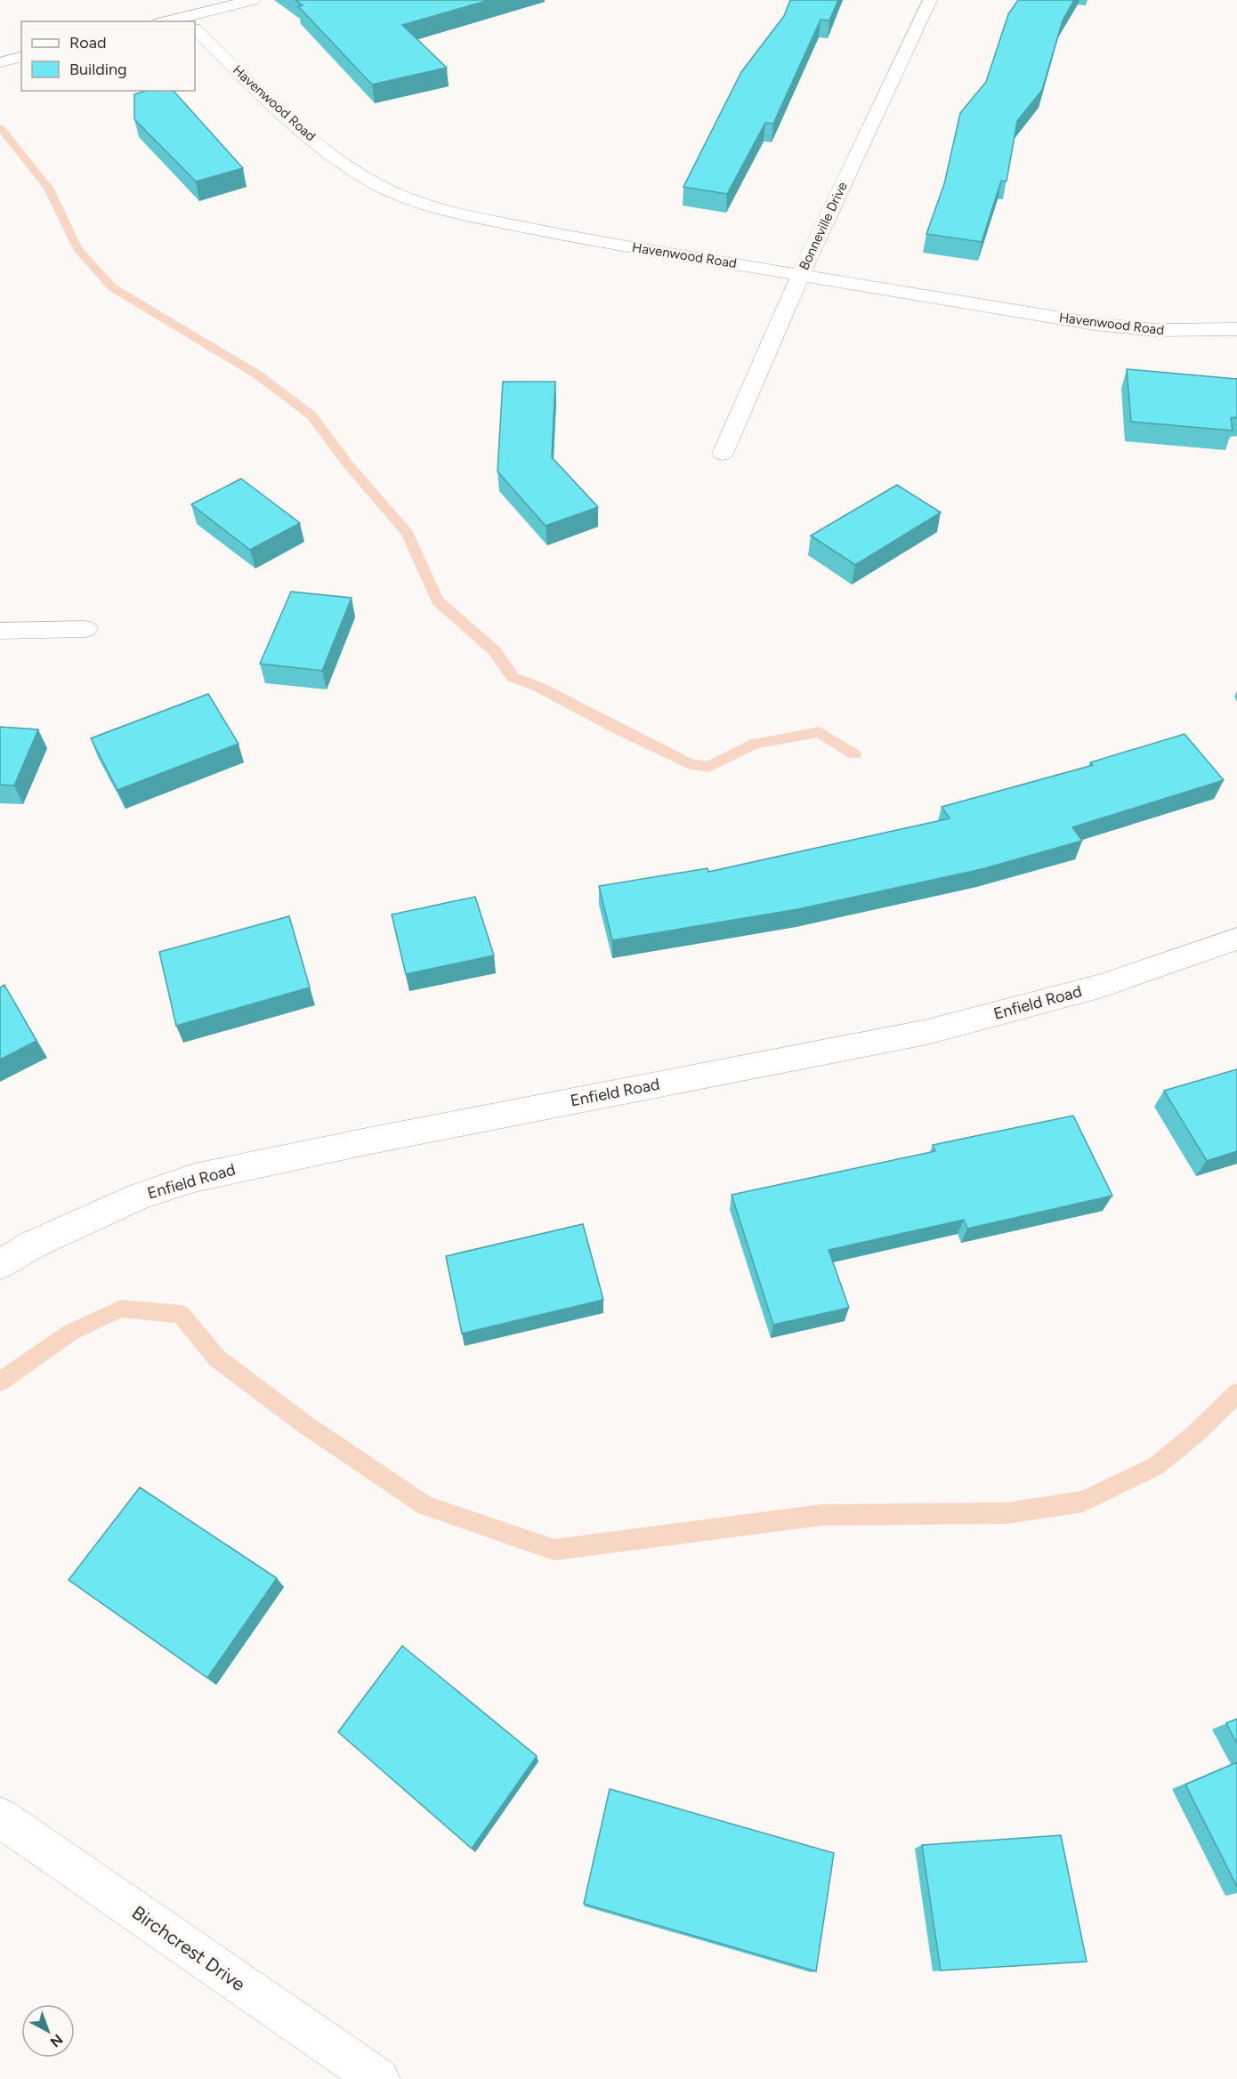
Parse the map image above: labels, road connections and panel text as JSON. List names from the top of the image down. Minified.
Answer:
{"streets":{"street":["Havenwood Road","Bonneville Drive","Enfield Road","Birchcrest Drive"]},"crossings":[["Havenwood Road","Bonneville Drive"]],"legend":["Road","Building"],"north":"bottom right"}
